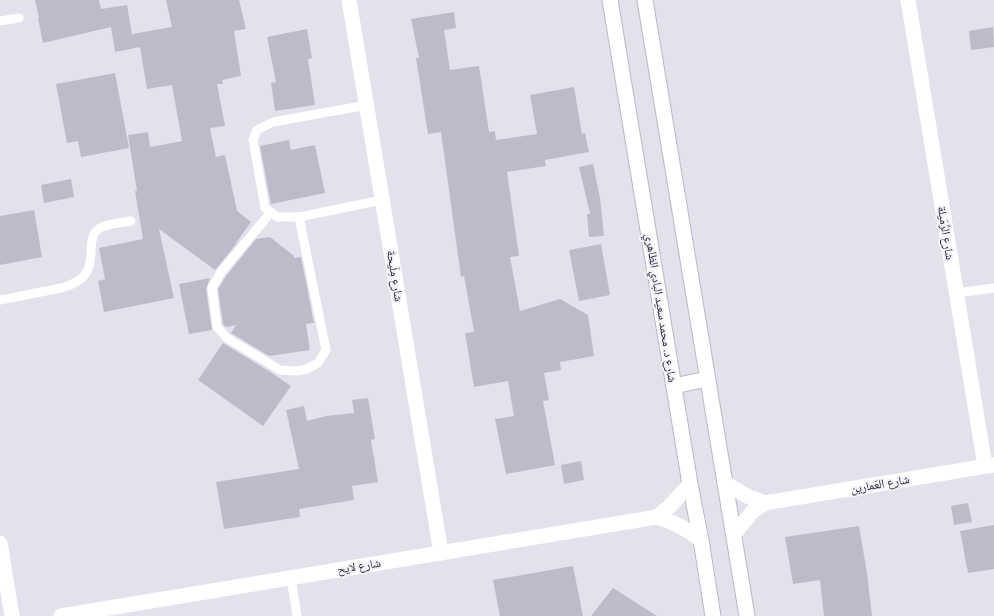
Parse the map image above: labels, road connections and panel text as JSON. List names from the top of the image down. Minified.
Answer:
{"streets":{"street":["شارع الرِّمَيلة","شارع مِلَيحة","شارع د. محمد سعيد البادي الظاهري","شارع العَمارين","شارع لايح"]},"crossings":[["شارع الرِّمَيلة","شارع العَمارين"],["شارع مِلَيحة","شارع لايح"]]}
